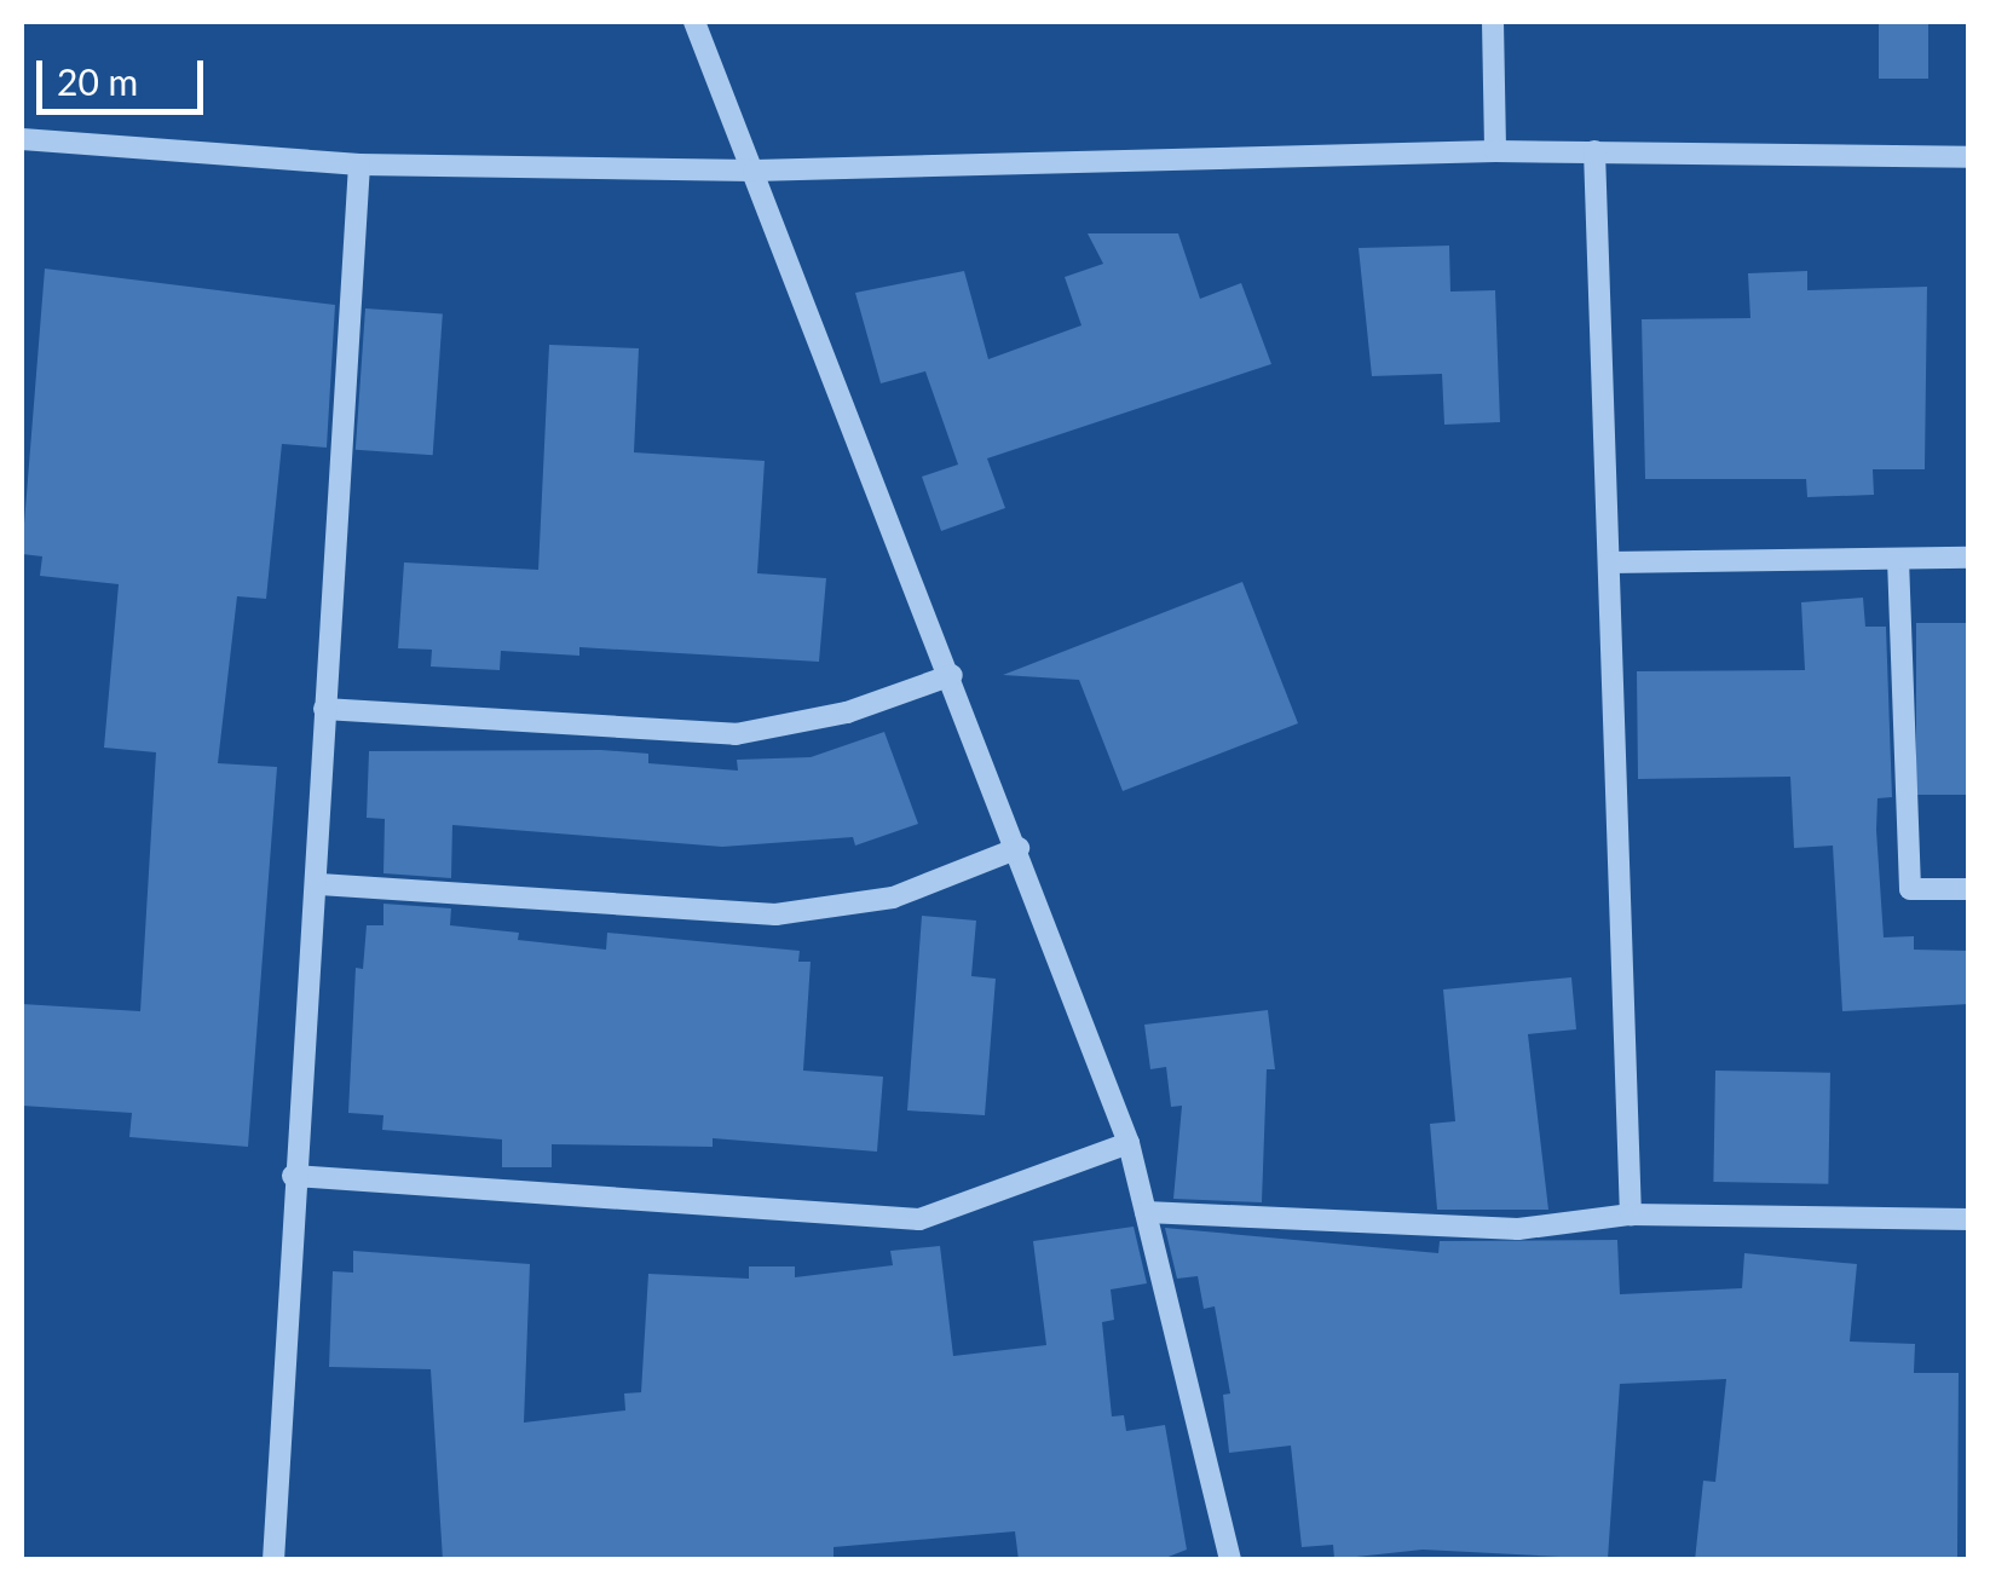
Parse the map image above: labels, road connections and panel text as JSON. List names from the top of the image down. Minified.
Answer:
{"scale_bar":"20 m"}
